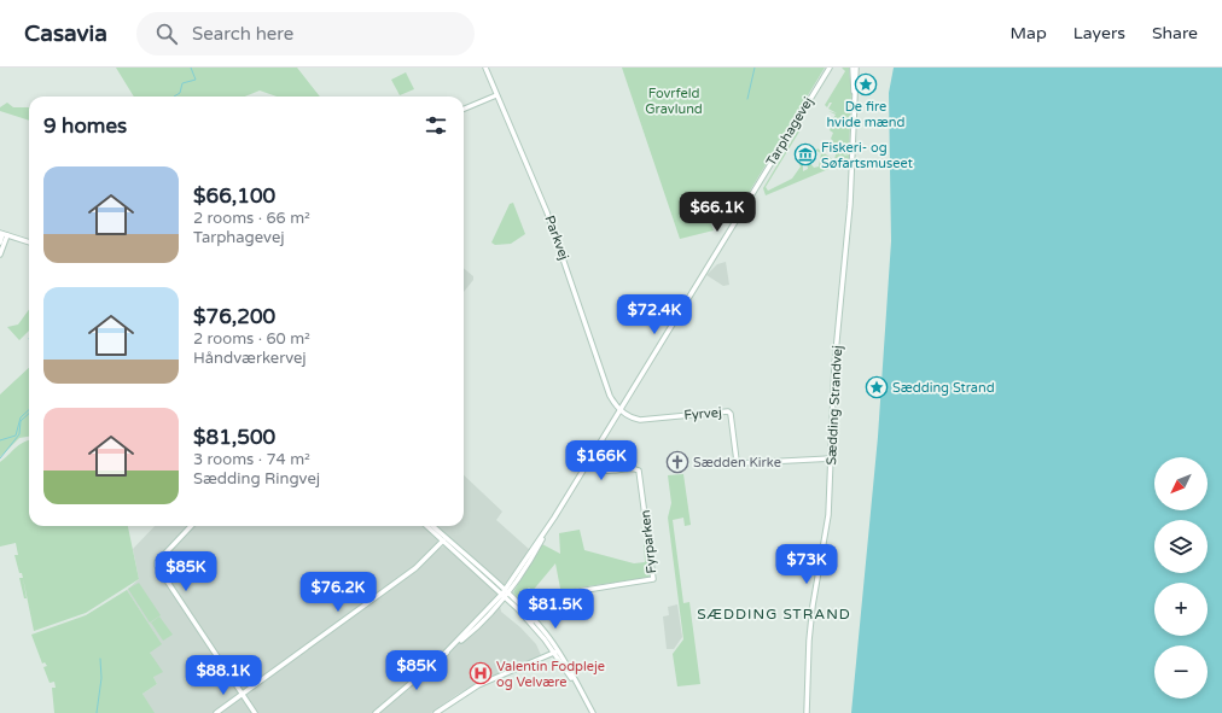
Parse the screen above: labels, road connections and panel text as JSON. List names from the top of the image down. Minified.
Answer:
{"streets":{"street":["Tarphagevej","Parkvej","Sædding Strandvej","Fyrvej","Fyrparken"]},"crossings":[["Tarphagevej","Parkvej"],["Tarphagevej","Fyrvej"],["Tarphagevej","Fyrparken"],["Parkvej","Fyrvej"],["Sædding Strandvej","Fyrvej"]],"districts":["SÆDDING STRAND"],"parks":["Fovrfeld Gravlund"],"places":{"place":["De fire hvide mænd","Sædding Strand"],"museum":["Fiskeri- og Søfartsmuseet"],"church":["Sædden Kirke"],"hospital":["Valentin Fodpleje og Velvære"]},"north":"bottom left","page":{"header":"Casavia","search":"Search here","nav":["Map","Layers","Share"],"heading":"9 homes","list":[{"name":"$66,100","note":"2 rooms · 66 m² · Tarphagevej"},{"name":"$76,200","note":"2 rooms · 60 m² · Håndværkervej"},{"name":"$81,500","note":"3 rooms · 74 m² · Sædding Ringvej"}],"price":["$66.1K","$72.4K","$166K","$73K","$85K","$76.2K","$81.5K","$85K","$88.1K"],"map_buttons":["+","−"]}}
